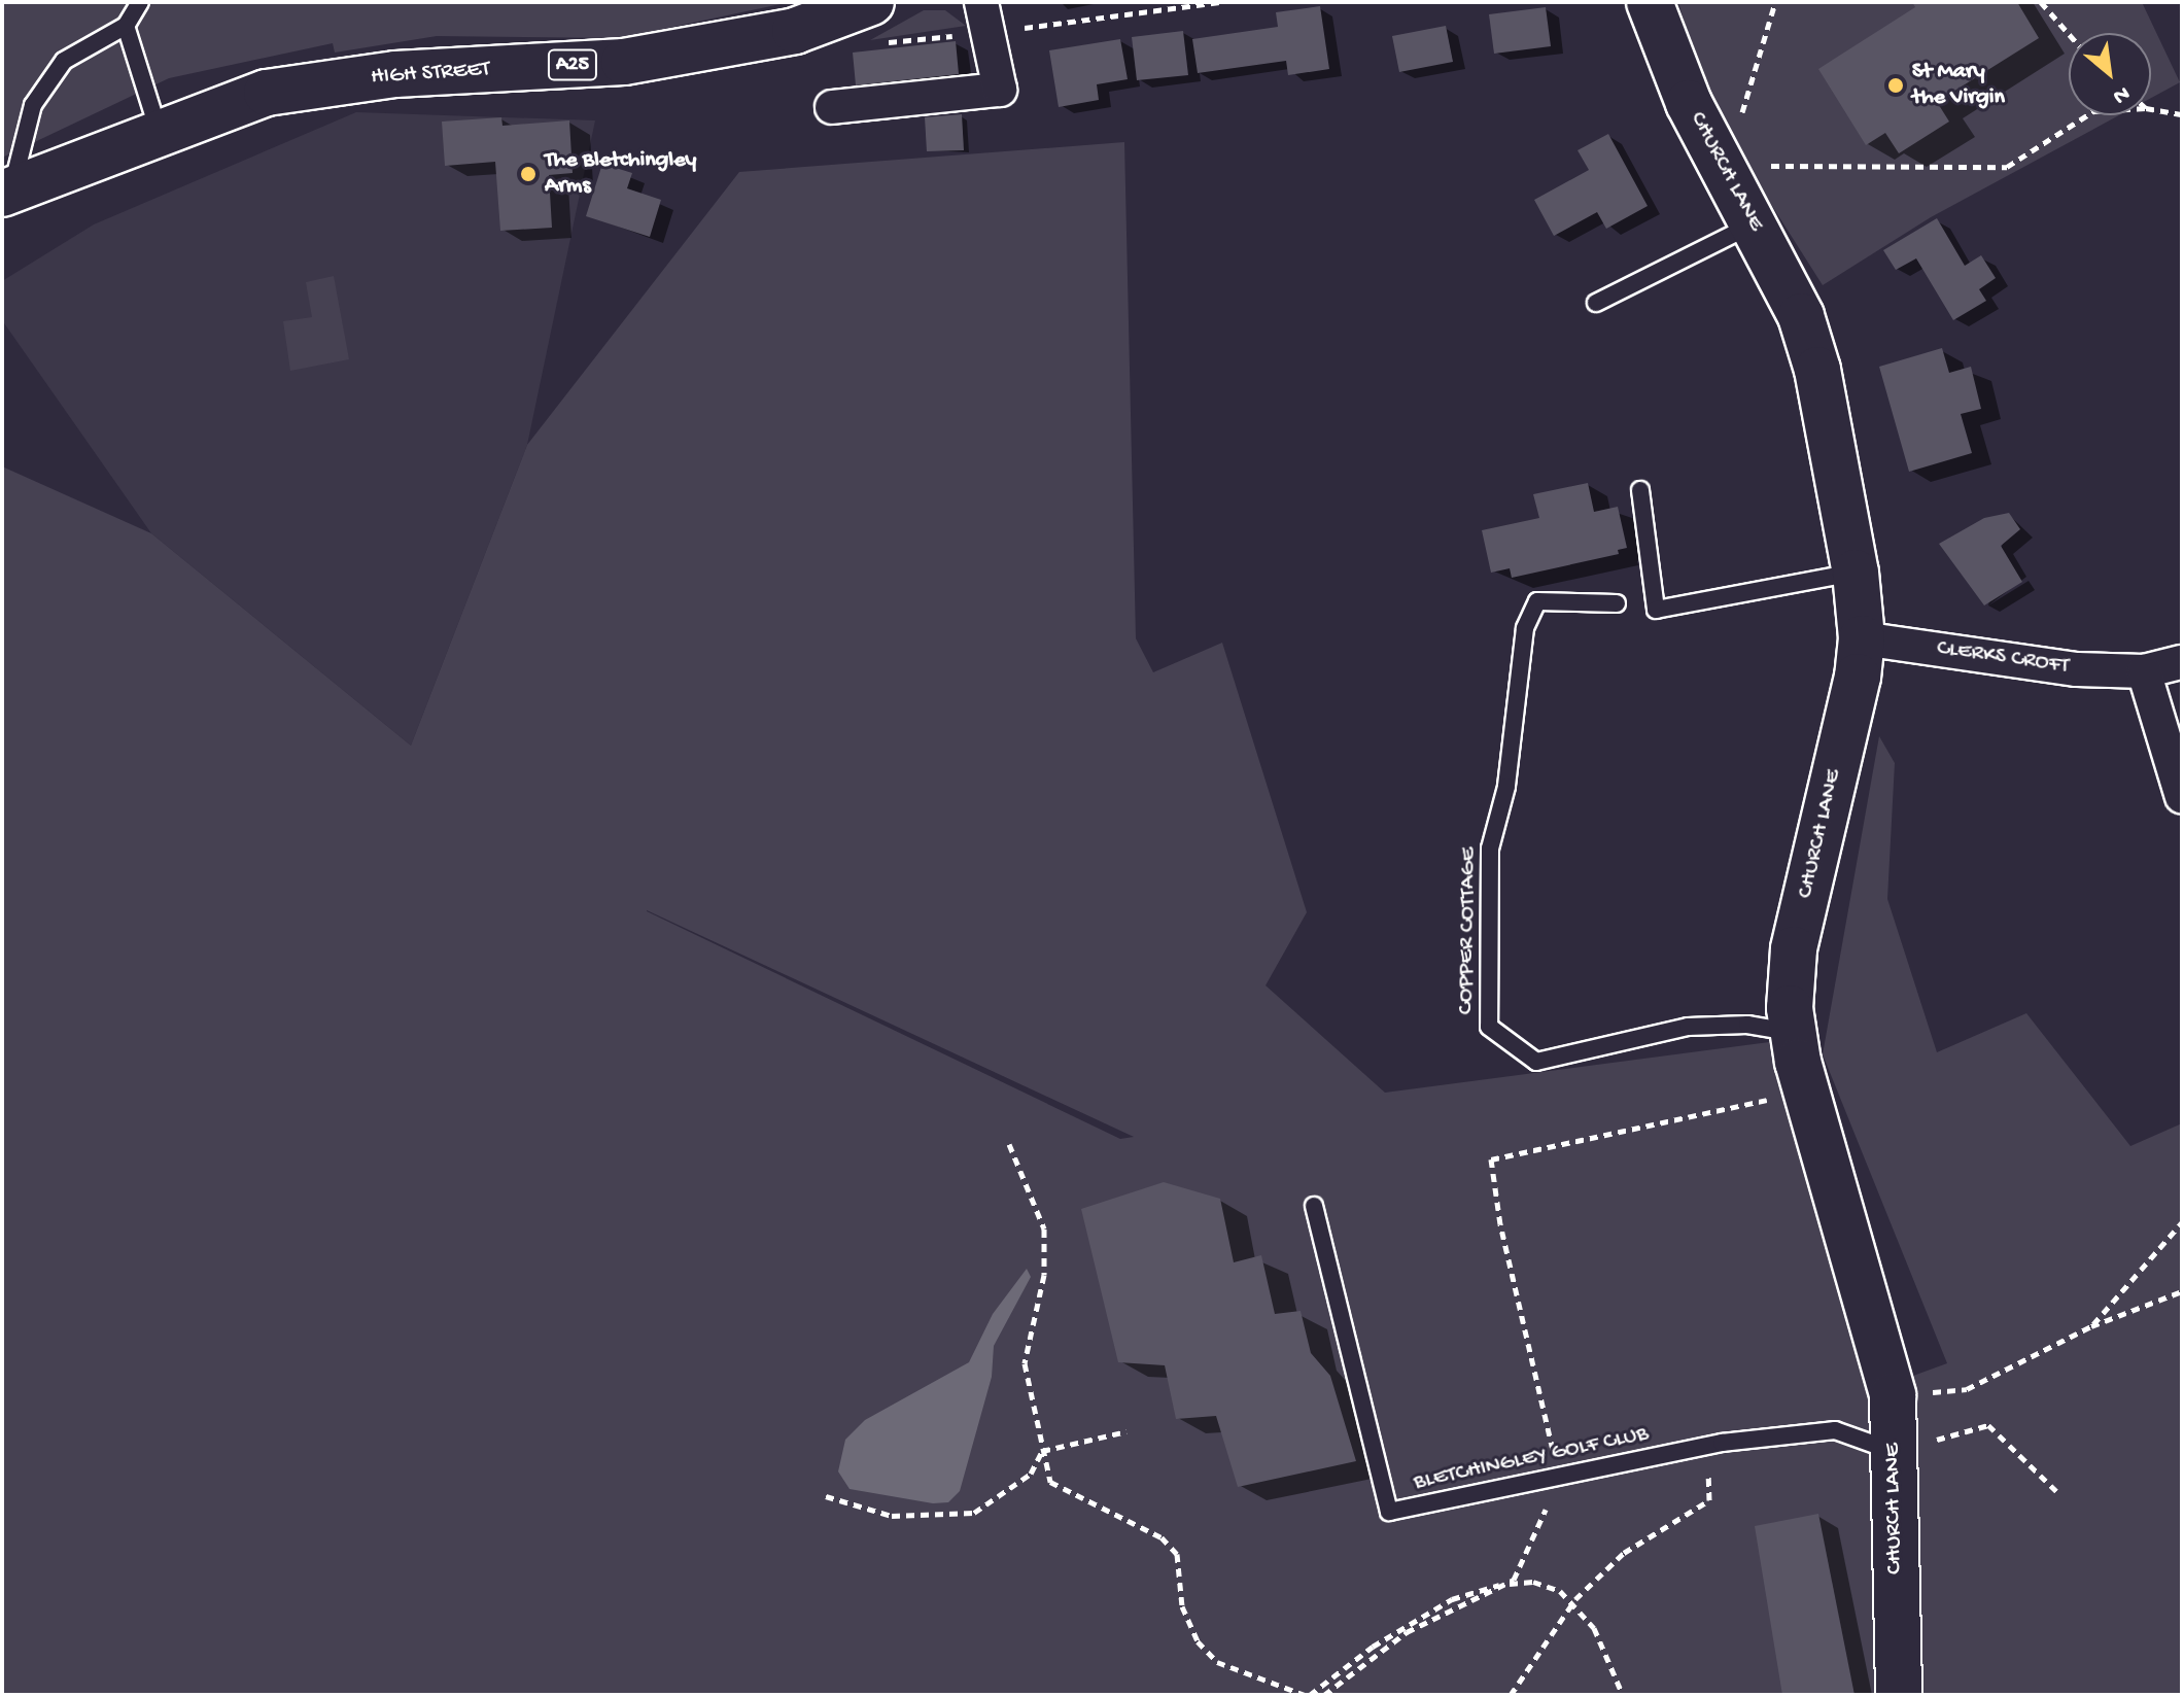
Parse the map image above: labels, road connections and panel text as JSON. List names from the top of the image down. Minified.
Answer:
{"streets":{"street":["A25","HIGH STREET","CHURCH LANE","CLERKS CROFT"],"lane":["COPPER COTTAGE","BLETCHINGLEY GOLF CLUB"]},"crossings":[["CHURCH LANE","CLERKS CROFT"],["CHURCH LANE","COPPER COTTAGE"],["CHURCH LANE","BLETCHINGLEY GOLF CLUB"]],"places":["St Mary the Virgin","The Bletchingley Arms"],"north":"bottom right"}
